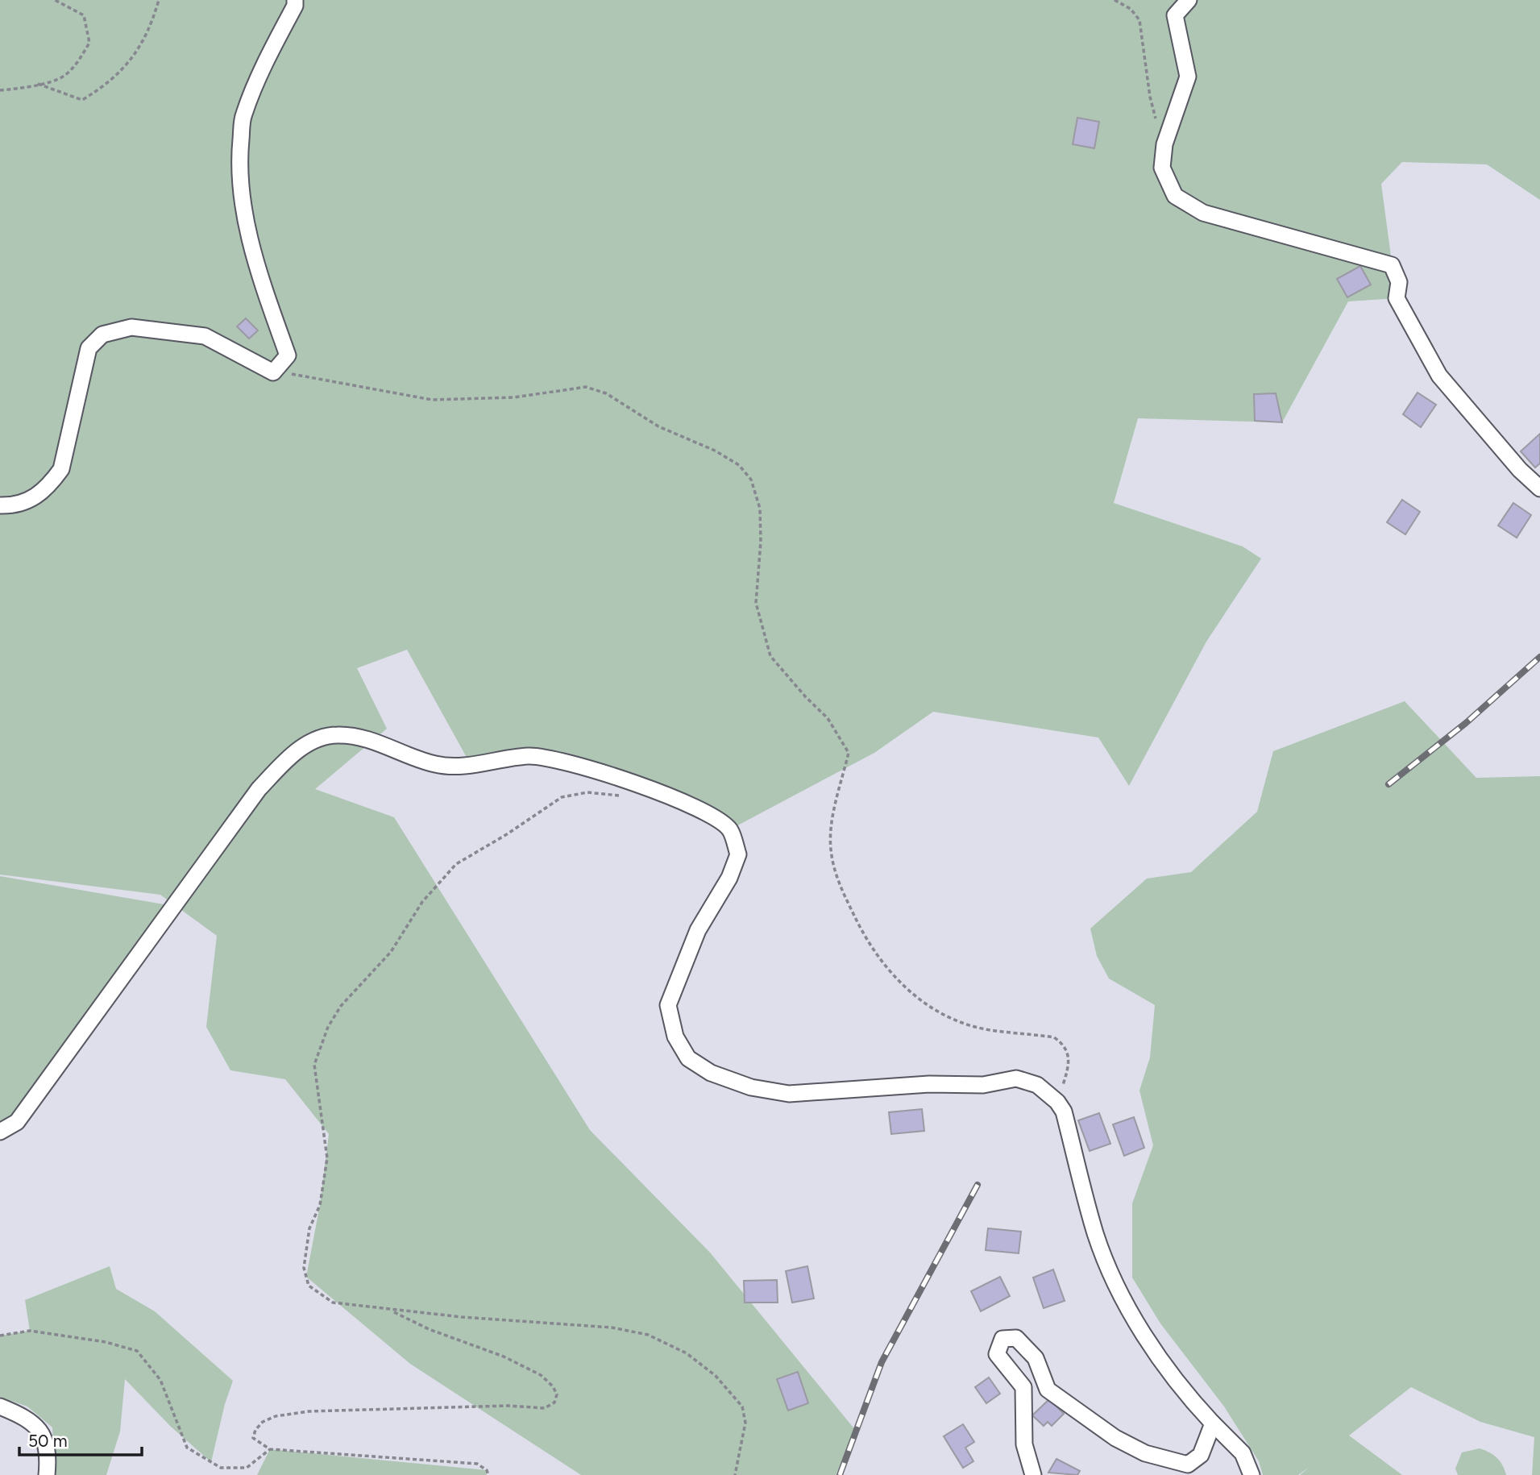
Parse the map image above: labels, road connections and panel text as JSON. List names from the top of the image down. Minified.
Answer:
{"scale_bar":"50 m"}
